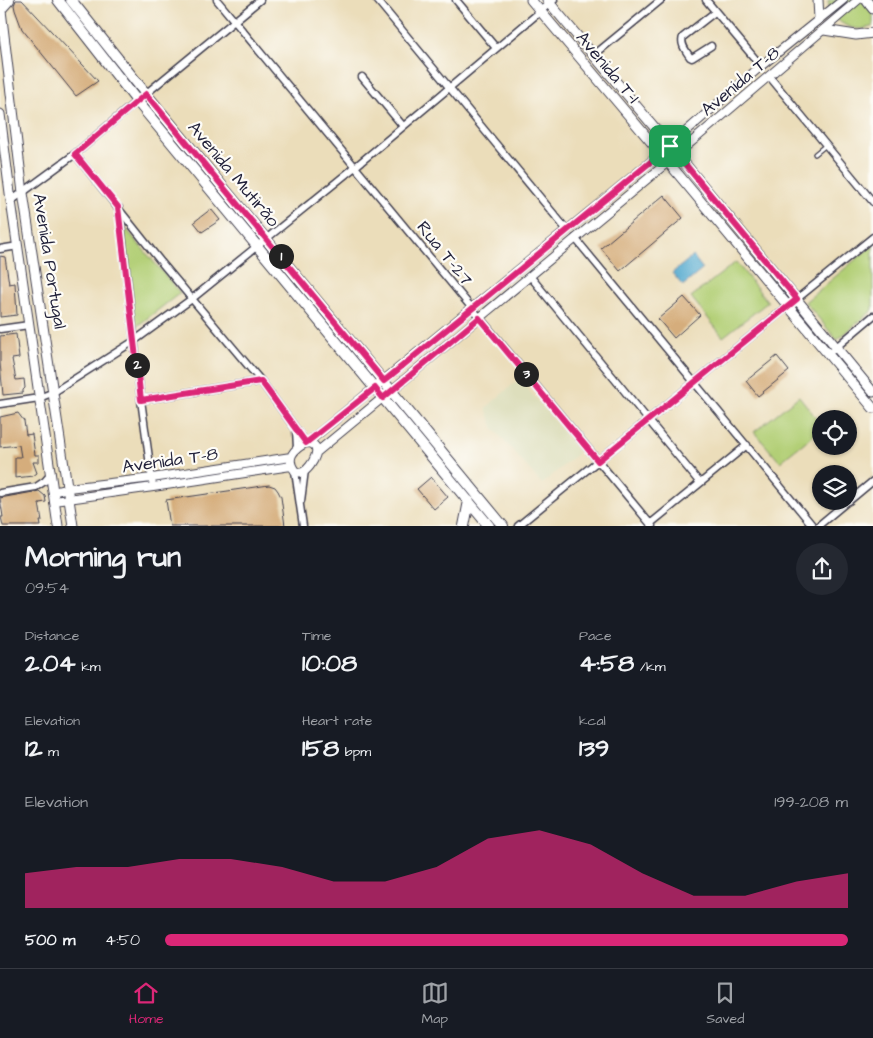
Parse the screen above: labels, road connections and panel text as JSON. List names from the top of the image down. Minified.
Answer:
{"streets":{"main road":["Avenida T-1","Avenida Mutirão","Avenida Portugal"],"street":["Avenida T-8","Rua T-27"]},"crossings":[["Avenida T-1","Avenida T-8"],["Avenida T-8","Avenida Mutirão"],["Avenida T-8","Rua T-27"],["Avenida T-8","Avenida Portugal"]],"page":{"pins":["1","2","3"],"heading":["Morning run","09:54"],"stats":[["Distance","2.04 km"],["Time","10:08"],["Pace","4:58 /km"],["Elevation","12 m"],["Heart rate","158 bpm"],["kcal","139"]],"chart":["Elevation","199–208 m"],"list":[{"name":"500 m","note":"4:50"}],"tabs":["Home","Map","Saved"]}}
